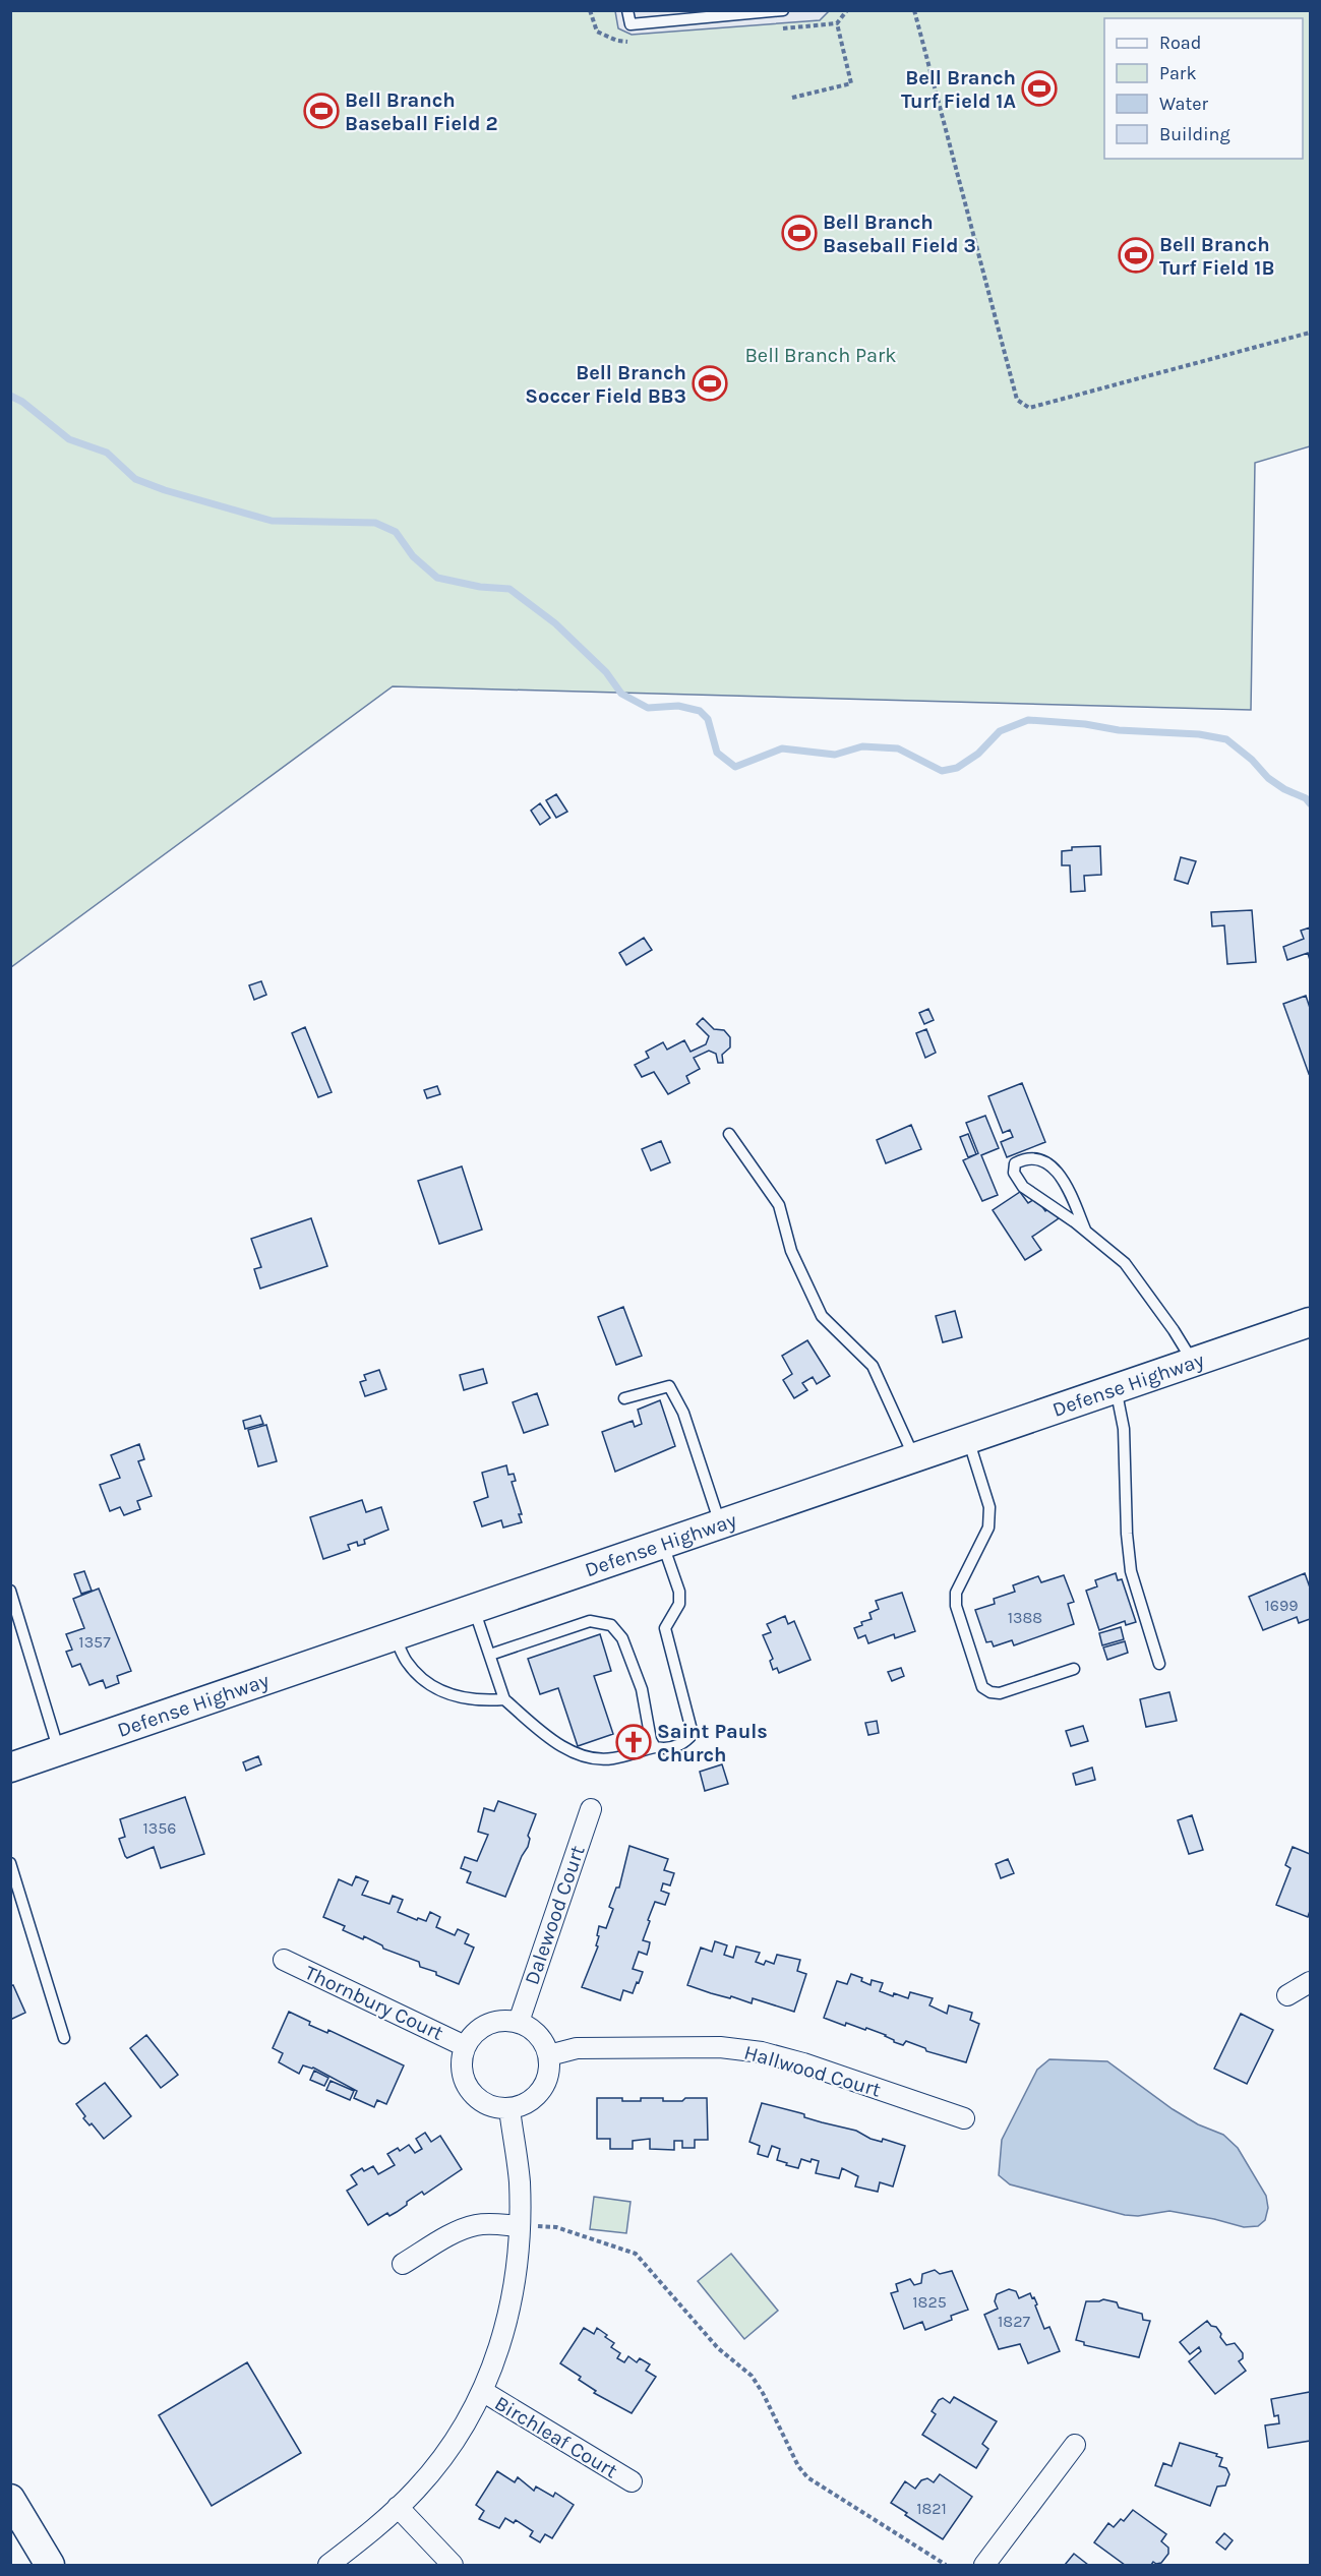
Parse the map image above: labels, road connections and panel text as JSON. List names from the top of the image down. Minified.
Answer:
{"streets":{"main road":["Defense Highway"],"street":["Dalewood Court","Thornbury Court","Hallwood Court","Birchleaf Court"]},"crossings":[["Dalewood Court","Thornbury Court"],["Dalewood Court","Hallwood Court"],["Thornbury Court","Hallwood Court"]],"parks":["Bell Branch Park"],"places":{"sports":["Bell Branch Turf Field 1A","Bell Branch Baseball Field 2","Bell Branch Baseball Field 3","Bell Branch Turf Field 1B","Bell Branch Soccer Field BB3"],"church":["Saint Pauls Church"]},"house_numbers":["1699","1388","1357","1356","1825","1827","1821"],"legend":["Road","Park","Water","Building"]}
